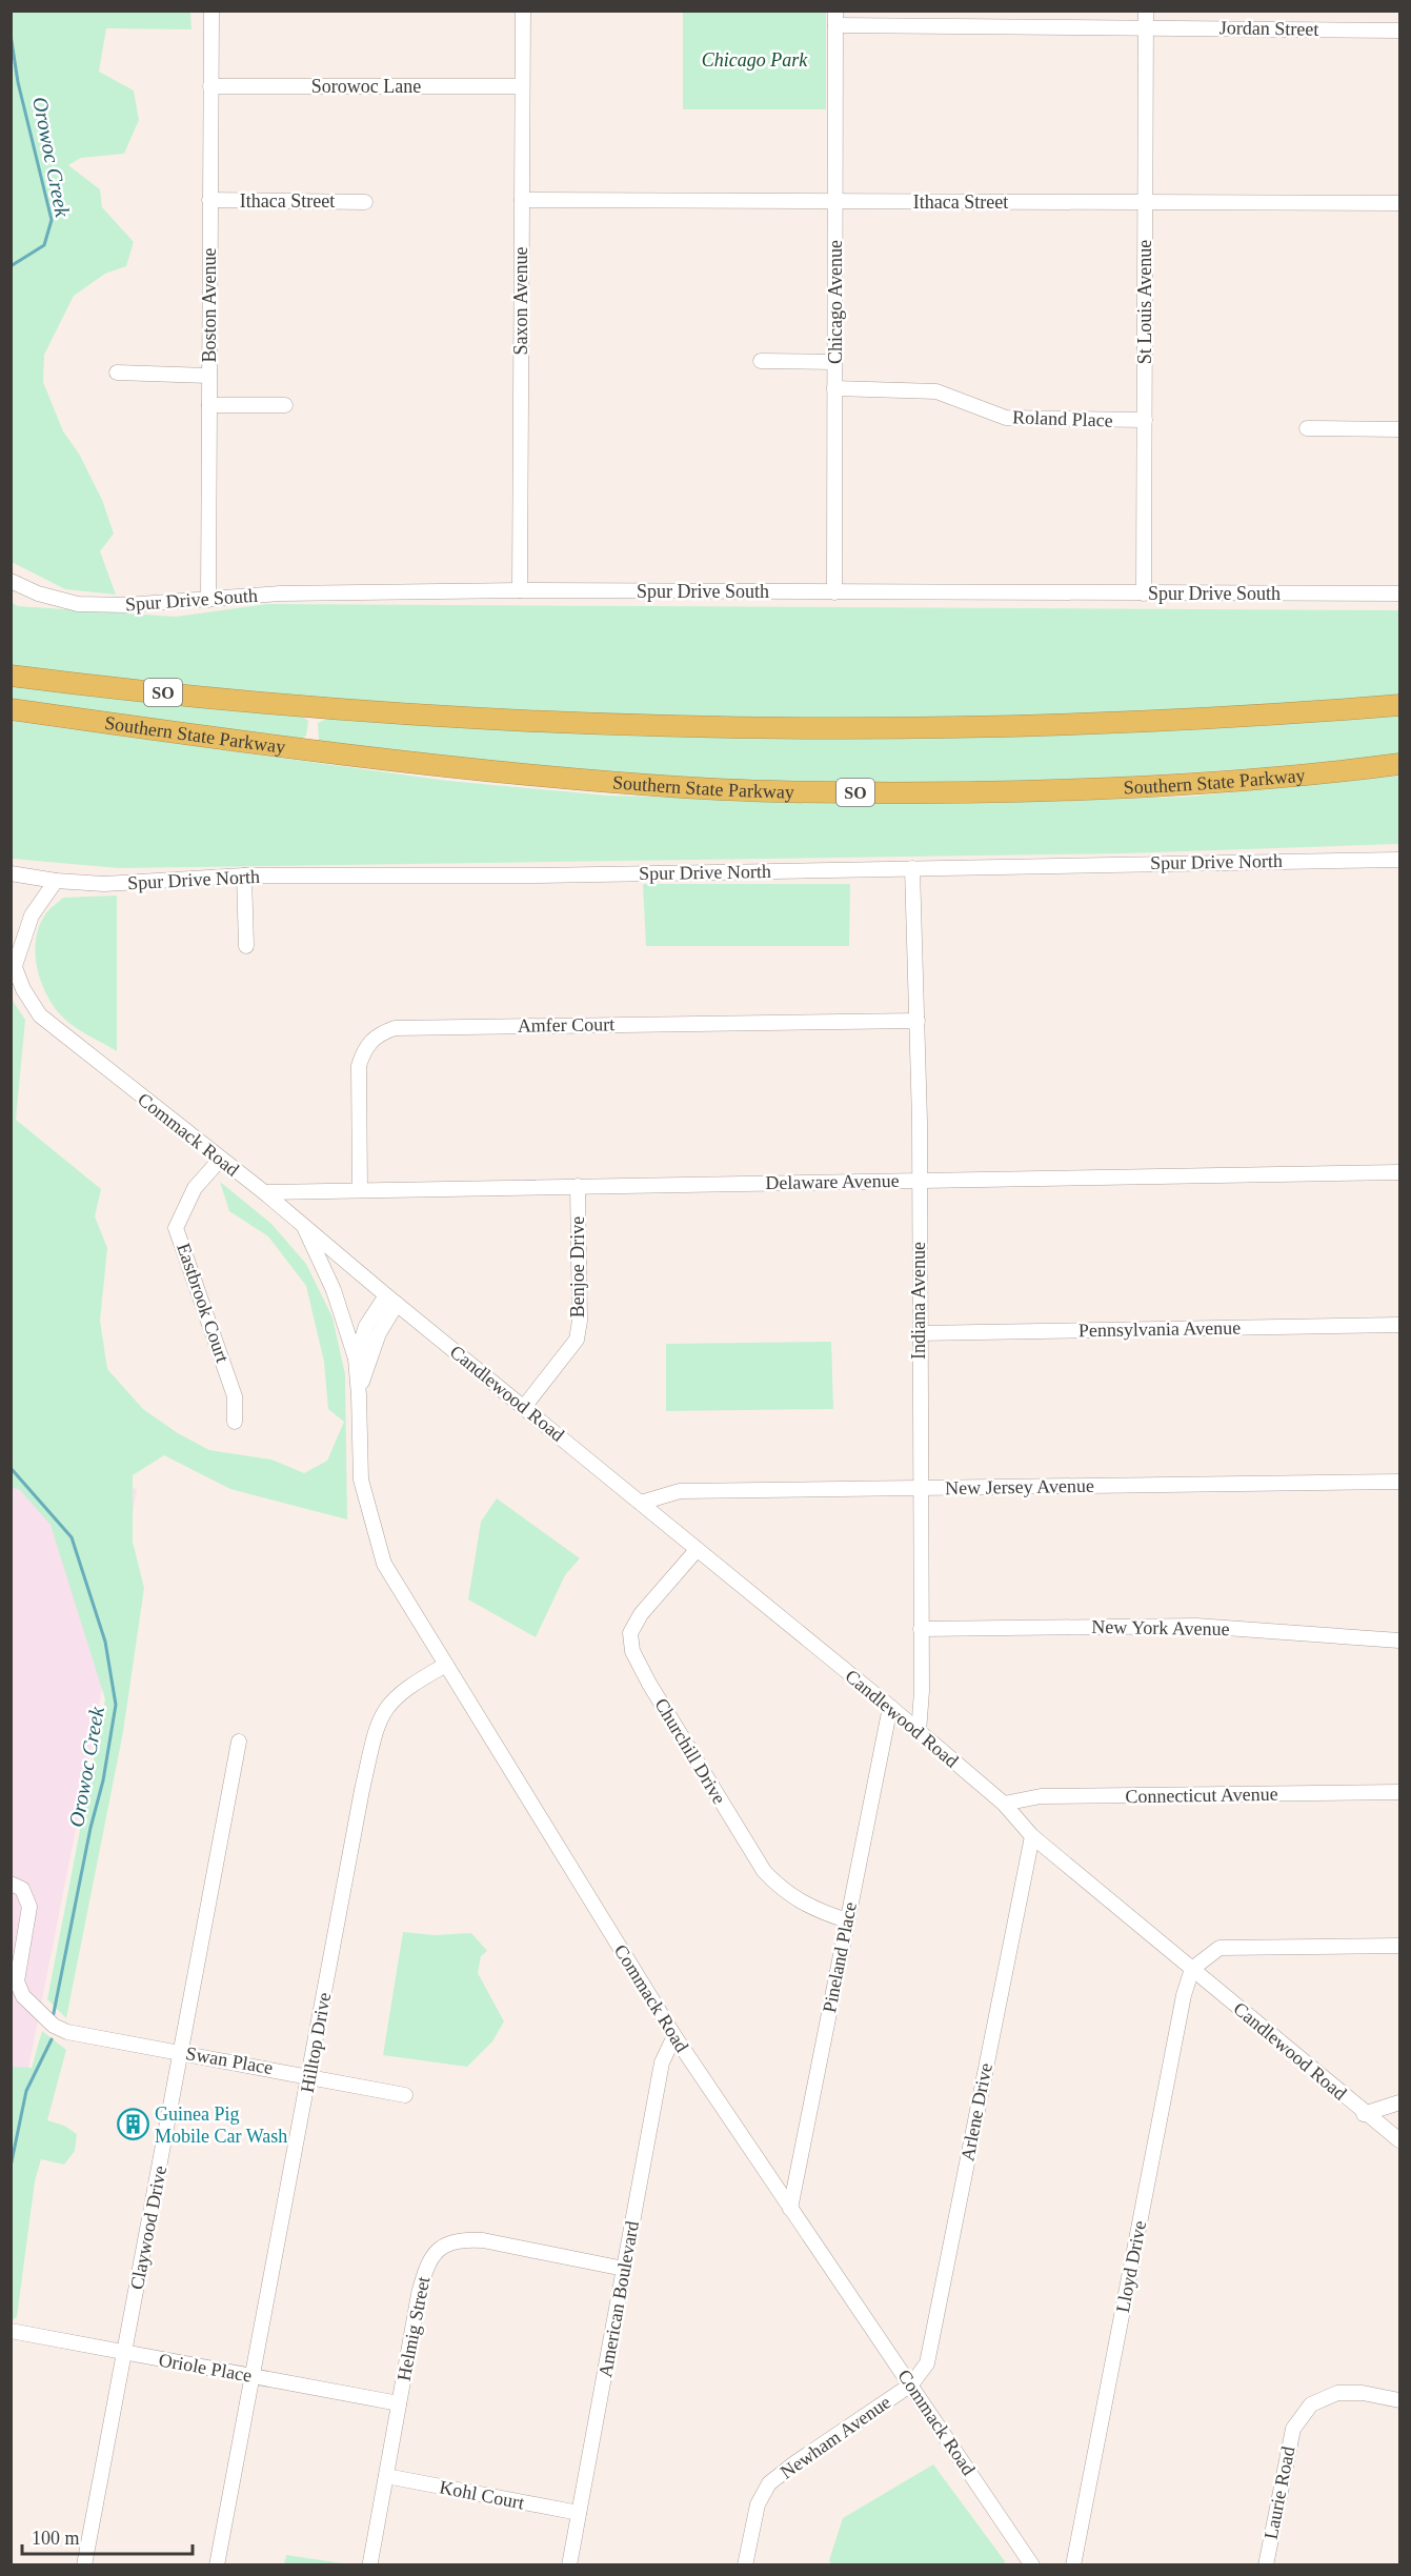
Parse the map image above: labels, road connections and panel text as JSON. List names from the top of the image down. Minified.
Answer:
{"streets":{"highway":["SO","Southern State Parkway"],"street":["Jordan Street","Sorowoc Lane","Ithaca Street","Saxon Avenue","Chicago Avenue","St Louis Avenue","Boston Avenue","Roland Place","Spur Drive South","Spur Drive North","Amfer Court","Commack Road","Delaware Avenue","Benjoe Drive","Indiana Avenue","Eastbrook Court","Pennsylvania Avenue","Candlewood Road","New Jersey Avenue","New York Avenue","Churchill Drive","Connecticut Avenue","Pineland Place","Hilltop Drive","Swan Place","Arlene Drive","Claywood Drive","Lloyd Drive","American Boulevard","Helmig Street","Oriole Place","Newham Avenue","Laurie Road","Kohl Court"]},"crossings":[["Jordan Street","Chicago Avenue"],["Jordan Street","St Louis Avenue"],["Sorowoc Lane","Saxon Avenue"],["Sorowoc Lane","Boston Avenue"],["Ithaca Street","Saxon Avenue"],["Ithaca Street","Chicago Avenue"],["Ithaca Street","St Louis Avenue"],["Ithaca Street","Boston Avenue"],["Saxon Avenue","Spur Drive South"],["Chicago Avenue","Roland Place"],["Chicago Avenue","Spur Drive South"],["St Louis Avenue","Roland Place"],["St Louis Avenue","Spur Drive South"],["Boston Avenue","Spur Drive South"],["Spur Drive North","Indiana Avenue"],["Amfer Court","Delaware Avenue"],["Amfer Court","Indiana Avenue"],["Commack Road","Delaware Avenue"],["Commack Road","Eastbrook Court"],["Commack Road","Candlewood Road"],["Commack Road","Pineland Place"],["Commack Road","Hilltop Drive"],["Commack Road","Arlene Drive"],["Commack Road","American Boulevard"],["Commack Road","Newham Avenue"],["Delaware Avenue","Benjoe Drive"],["Delaware Avenue","Indiana Avenue"],["Benjoe Drive","Candlewood Road"],["Indiana Avenue","Pennsylvania Avenue"],["Indiana Avenue","Candlewood Road"],["Indiana Avenue","New Jersey Avenue"],["Indiana Avenue","New York Avenue"],["Candlewood Road","New Jersey Avenue"],["Candlewood Road","Churchill Drive"],["Candlewood Road","Connecticut Avenue"],["Candlewood Road","Pineland Place"],["Candlewood Road","Arlene Drive"],["Candlewood Road","Lloyd Drive"],["Churchill Drive","Pineland Place"],["Hilltop Drive","Swan Place"],["Hilltop Drive","Oriole Place"],["Swan Place","Claywood Drive"],["Arlene Drive","Newham Avenue"],["Claywood Drive","Oriole Place"],["American Boulevard","Helmig Street"],["American Boulevard","Kohl Court"],["Helmig Street","Oriole Place"],["Helmig Street","Kohl Court"]],"water":["Orowoc Creek"],"parks":["Chicago Park"],"places":{"building":["Guinea Pig Mobile Car Wash"]},"scale_bar":"100 m"}
